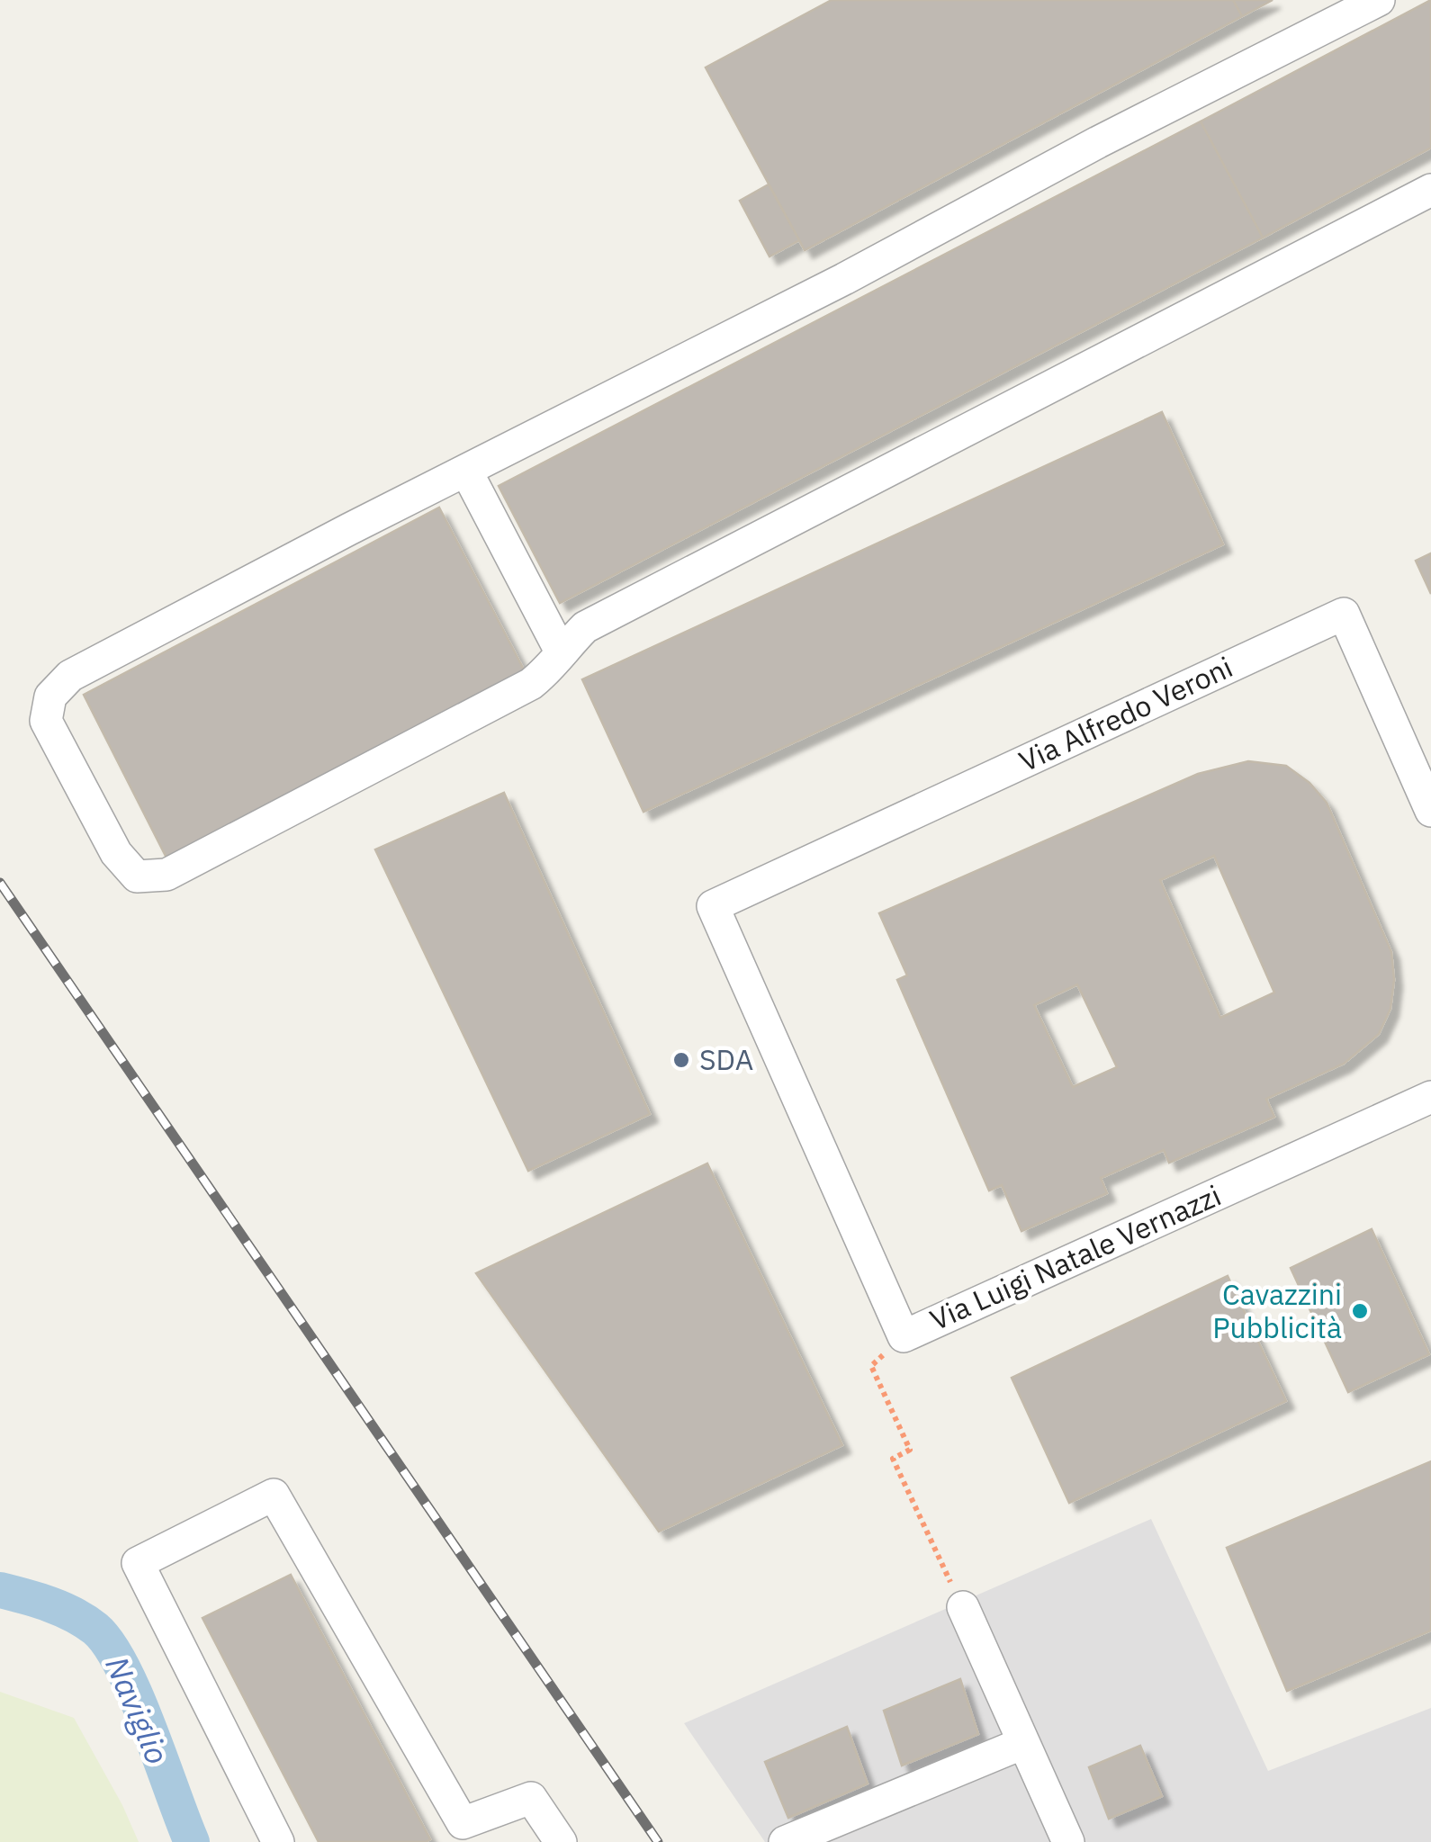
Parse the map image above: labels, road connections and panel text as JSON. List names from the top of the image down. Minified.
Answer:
{"streets":{"street":["Via Alfredo Veroni","Via Luigi Natale Vernazzi"]},"crossings":[["Via Alfredo Veroni","Via Luigi Natale Vernazzi"]],"water":["Naviglio"],"places":["SDA","Cavazzini Pubblicità"]}
